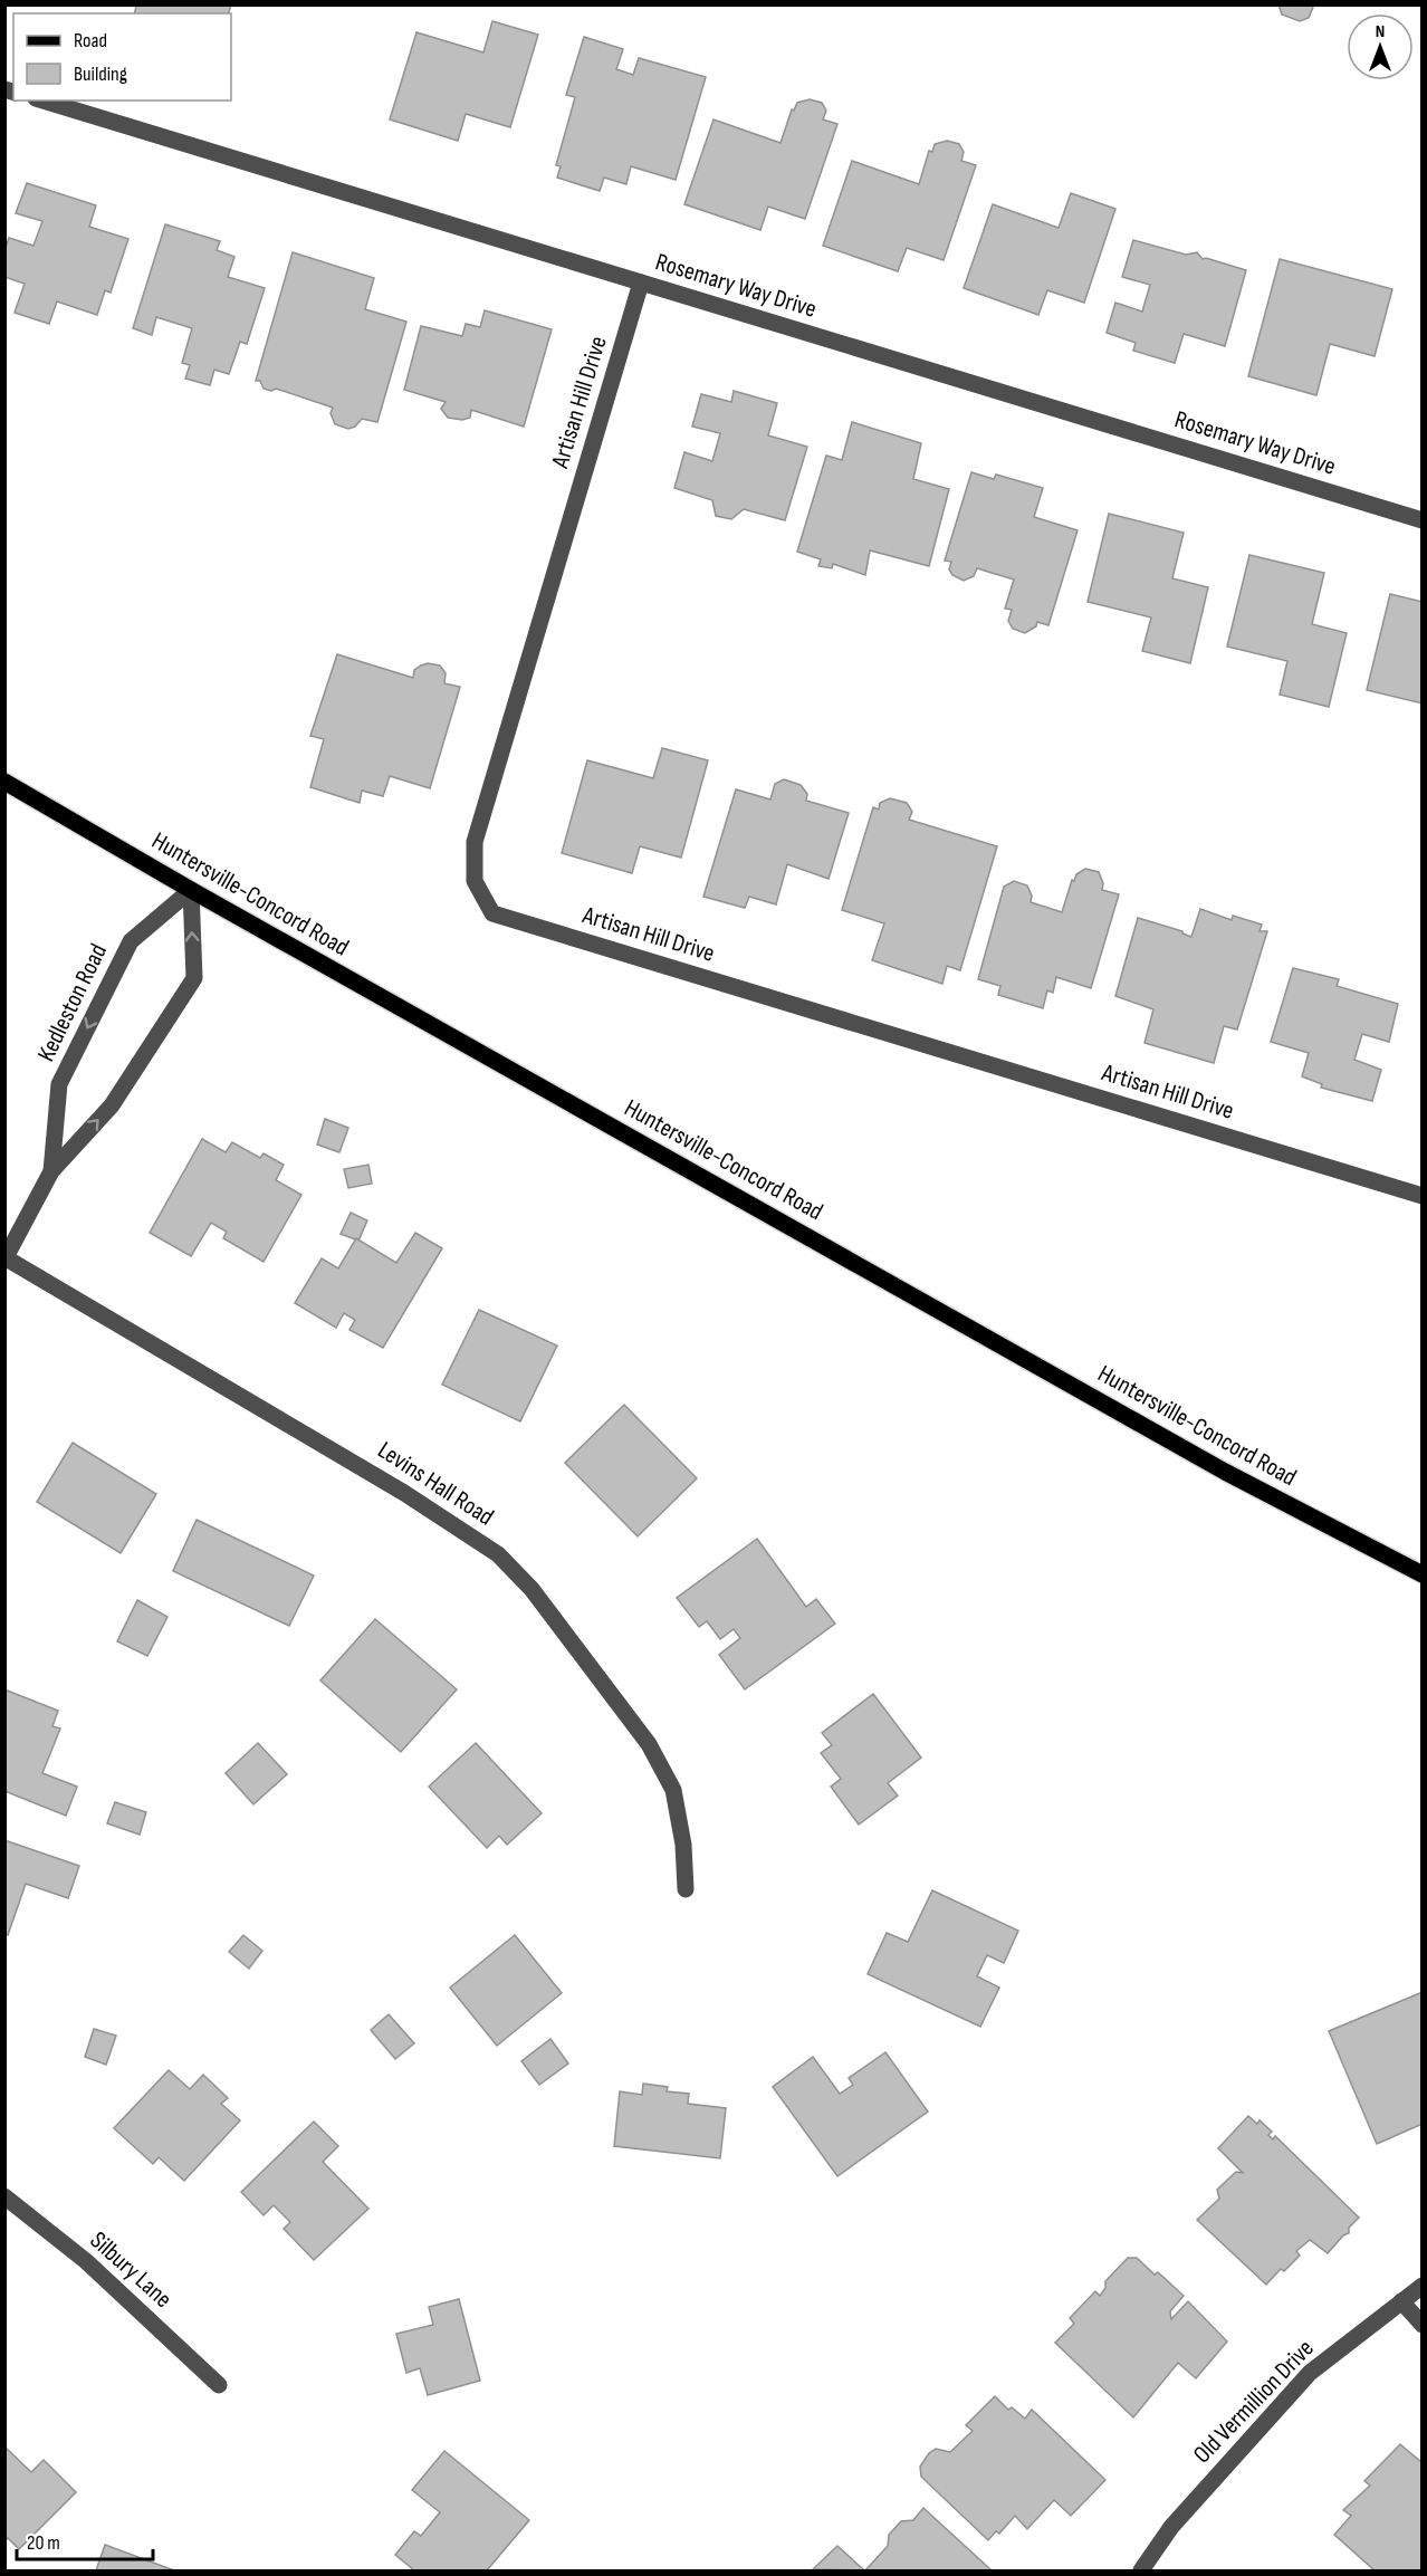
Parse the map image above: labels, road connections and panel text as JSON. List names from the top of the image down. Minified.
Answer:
{"streets":{"main road":["Huntersville-Concord Road"],"street":["Rosemary Way Drive","Artisan Hill Drive","Kedleston Road","Levins Hall Road","Silbury Lane","Old Vermillion Drive"]},"crossings":[["Rosemary Way Drive","Artisan Hill Drive"],["Huntersville-Concord Road","Kedleston Road"],["Kedleston Road","Levins Hall Road"]],"legend":["Road","Building"],"scale_bar":"20 m","north":"top"}
